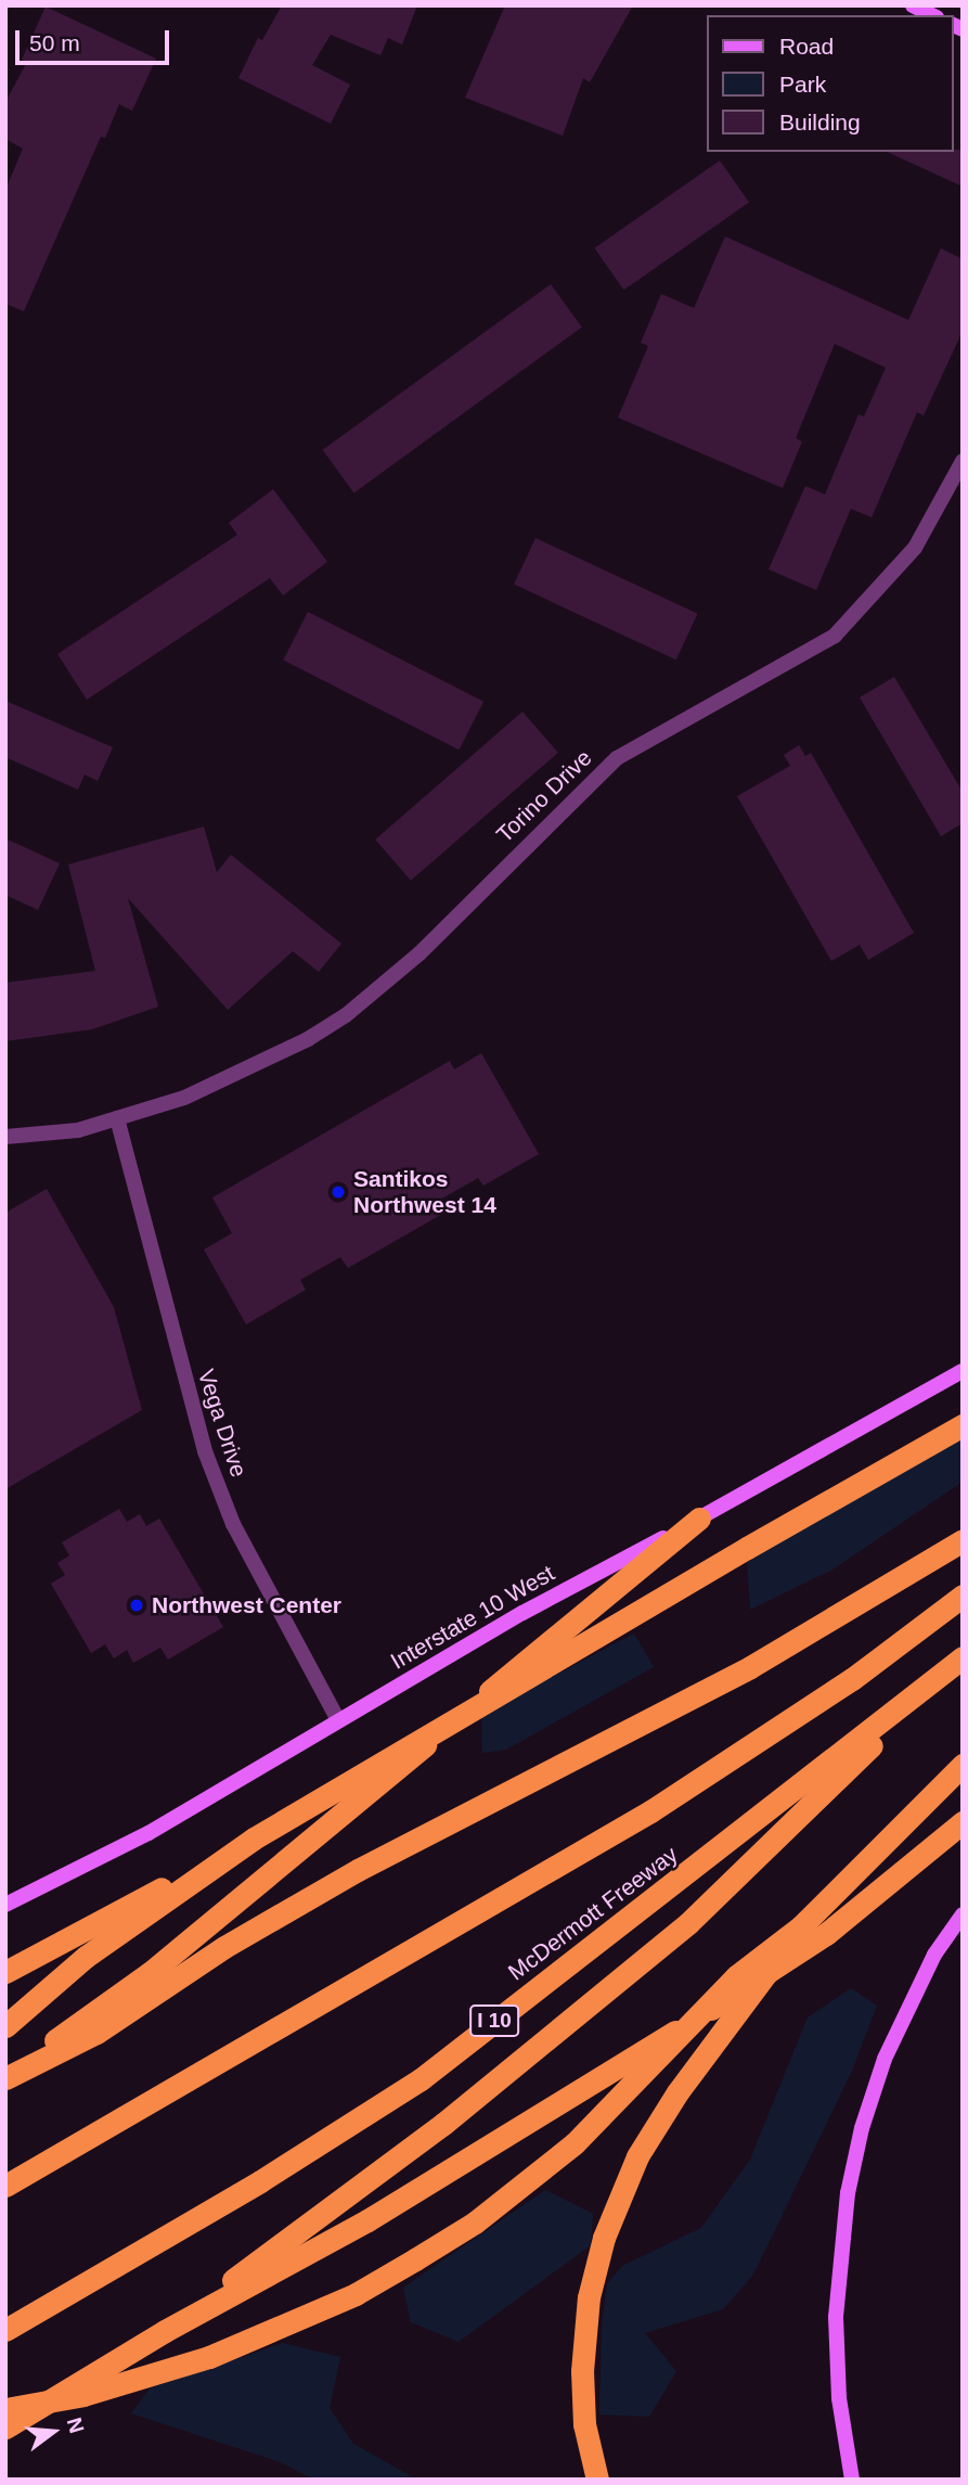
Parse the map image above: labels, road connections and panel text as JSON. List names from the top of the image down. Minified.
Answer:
{"streets":{"highway":["McDermott Freeway","I 10"],"main road":["Interstate 10 West"],"street":["Torino Drive","Vega Drive"]},"crossings":[["Torino Drive","Vega Drive"],["Vega Drive","Interstate 10 West"]],"places":["Santikos Northwest 14","Northwest Center"],"legend":["Road","Park","Building"],"scale_bar":"50 m","north":"right"}
